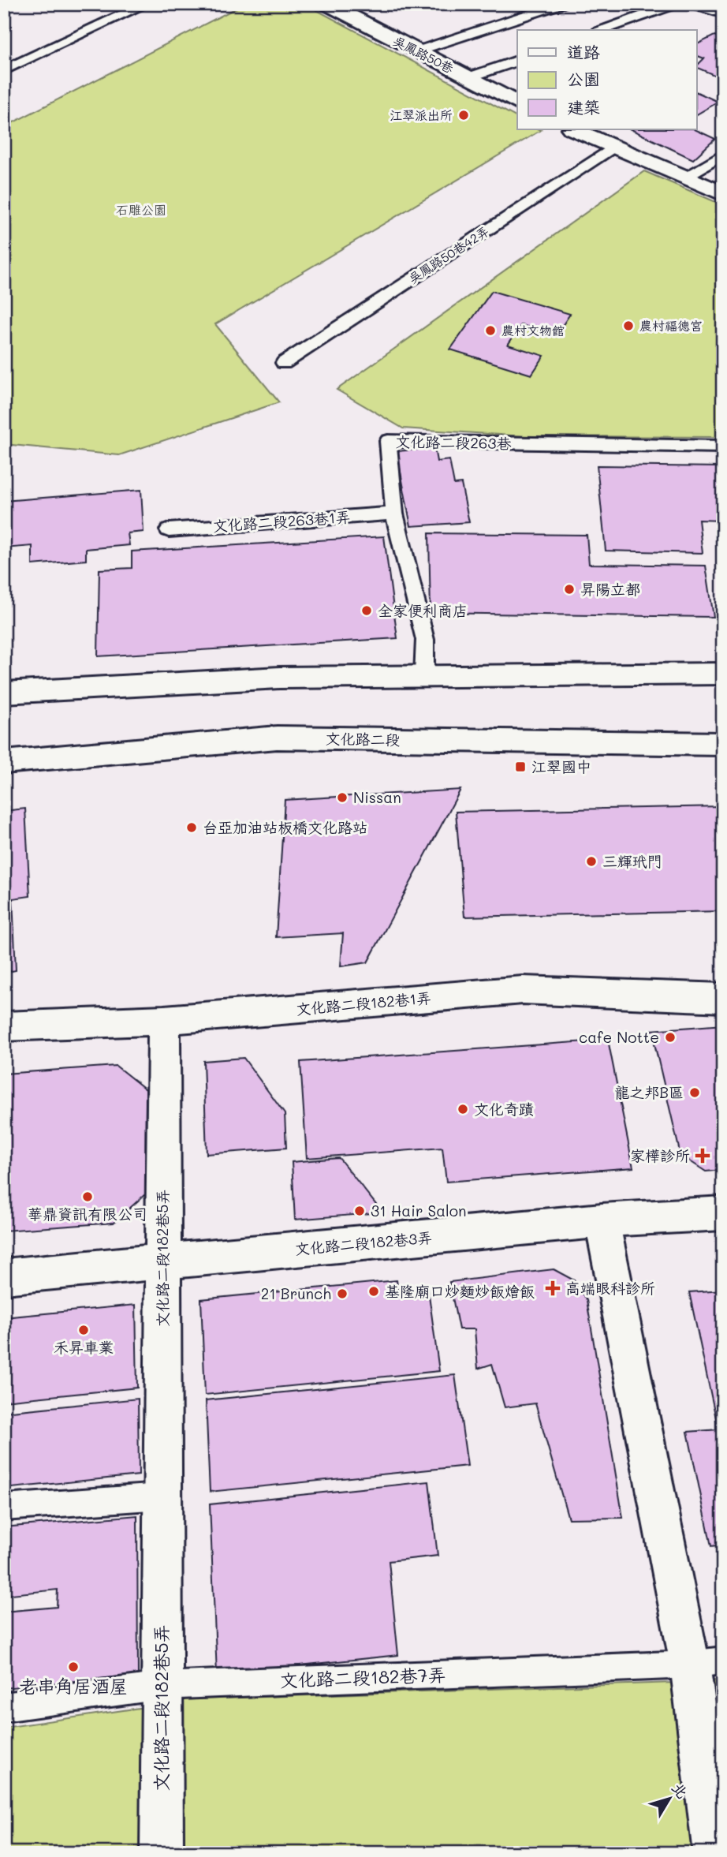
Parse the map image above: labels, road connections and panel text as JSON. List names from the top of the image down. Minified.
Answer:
{"streets":{"street":["吳鳳路50巷","文化路二段","文化路二段182巷1弄","文化路二段182巷3弄","文化路二段182巷5弄"],"lane":["吳鳳路50巷42弄","文化路二段263巷","文化路二段263巷1弄","文化路二段182巷7弄"]},"crossings":[["文化路二段263巷","文化路二段263巷1弄"],["文化路二段182巷1弄","文化路二段182巷5弄"],["文化路二段182巷3弄","文化路二段182巷5弄"],["文化路二段182巷5弄","文化路二段182巷7弄"]],"parks":["石雕公園"],"places":{"other":["江翠派出所","農村福德宮","農村文物館","昇陽立都","全家便利商店","Nissan","台亞加油站板橋文化路站","三輝玳門","cafe Notte","龍之邦B區","文化奇蹟","華鼎資訊有限公司","31 Hair Salon","基隆廟口炒麵炒飯燴飯","21 Brunch","禾昇車業","老串角居酒屋"],"transit":["江翠國中"],"health":["家樺診所","高端眼科診所"]},"legend":["道路","公園","建築"],"north":"top right"}
